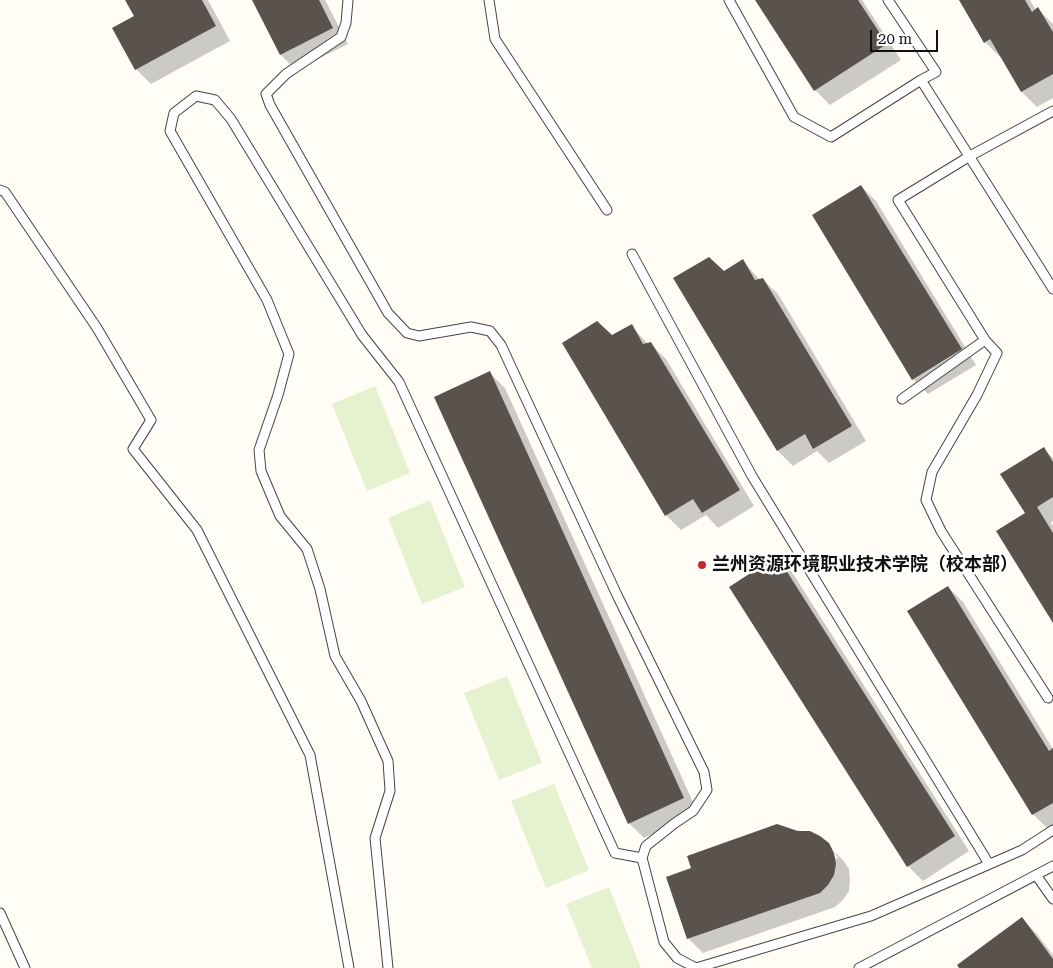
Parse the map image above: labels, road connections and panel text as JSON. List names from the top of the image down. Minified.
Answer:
{"places":["兰州资源环境职业技术学院（校本部）"],"scale_bar":"20 m"}
